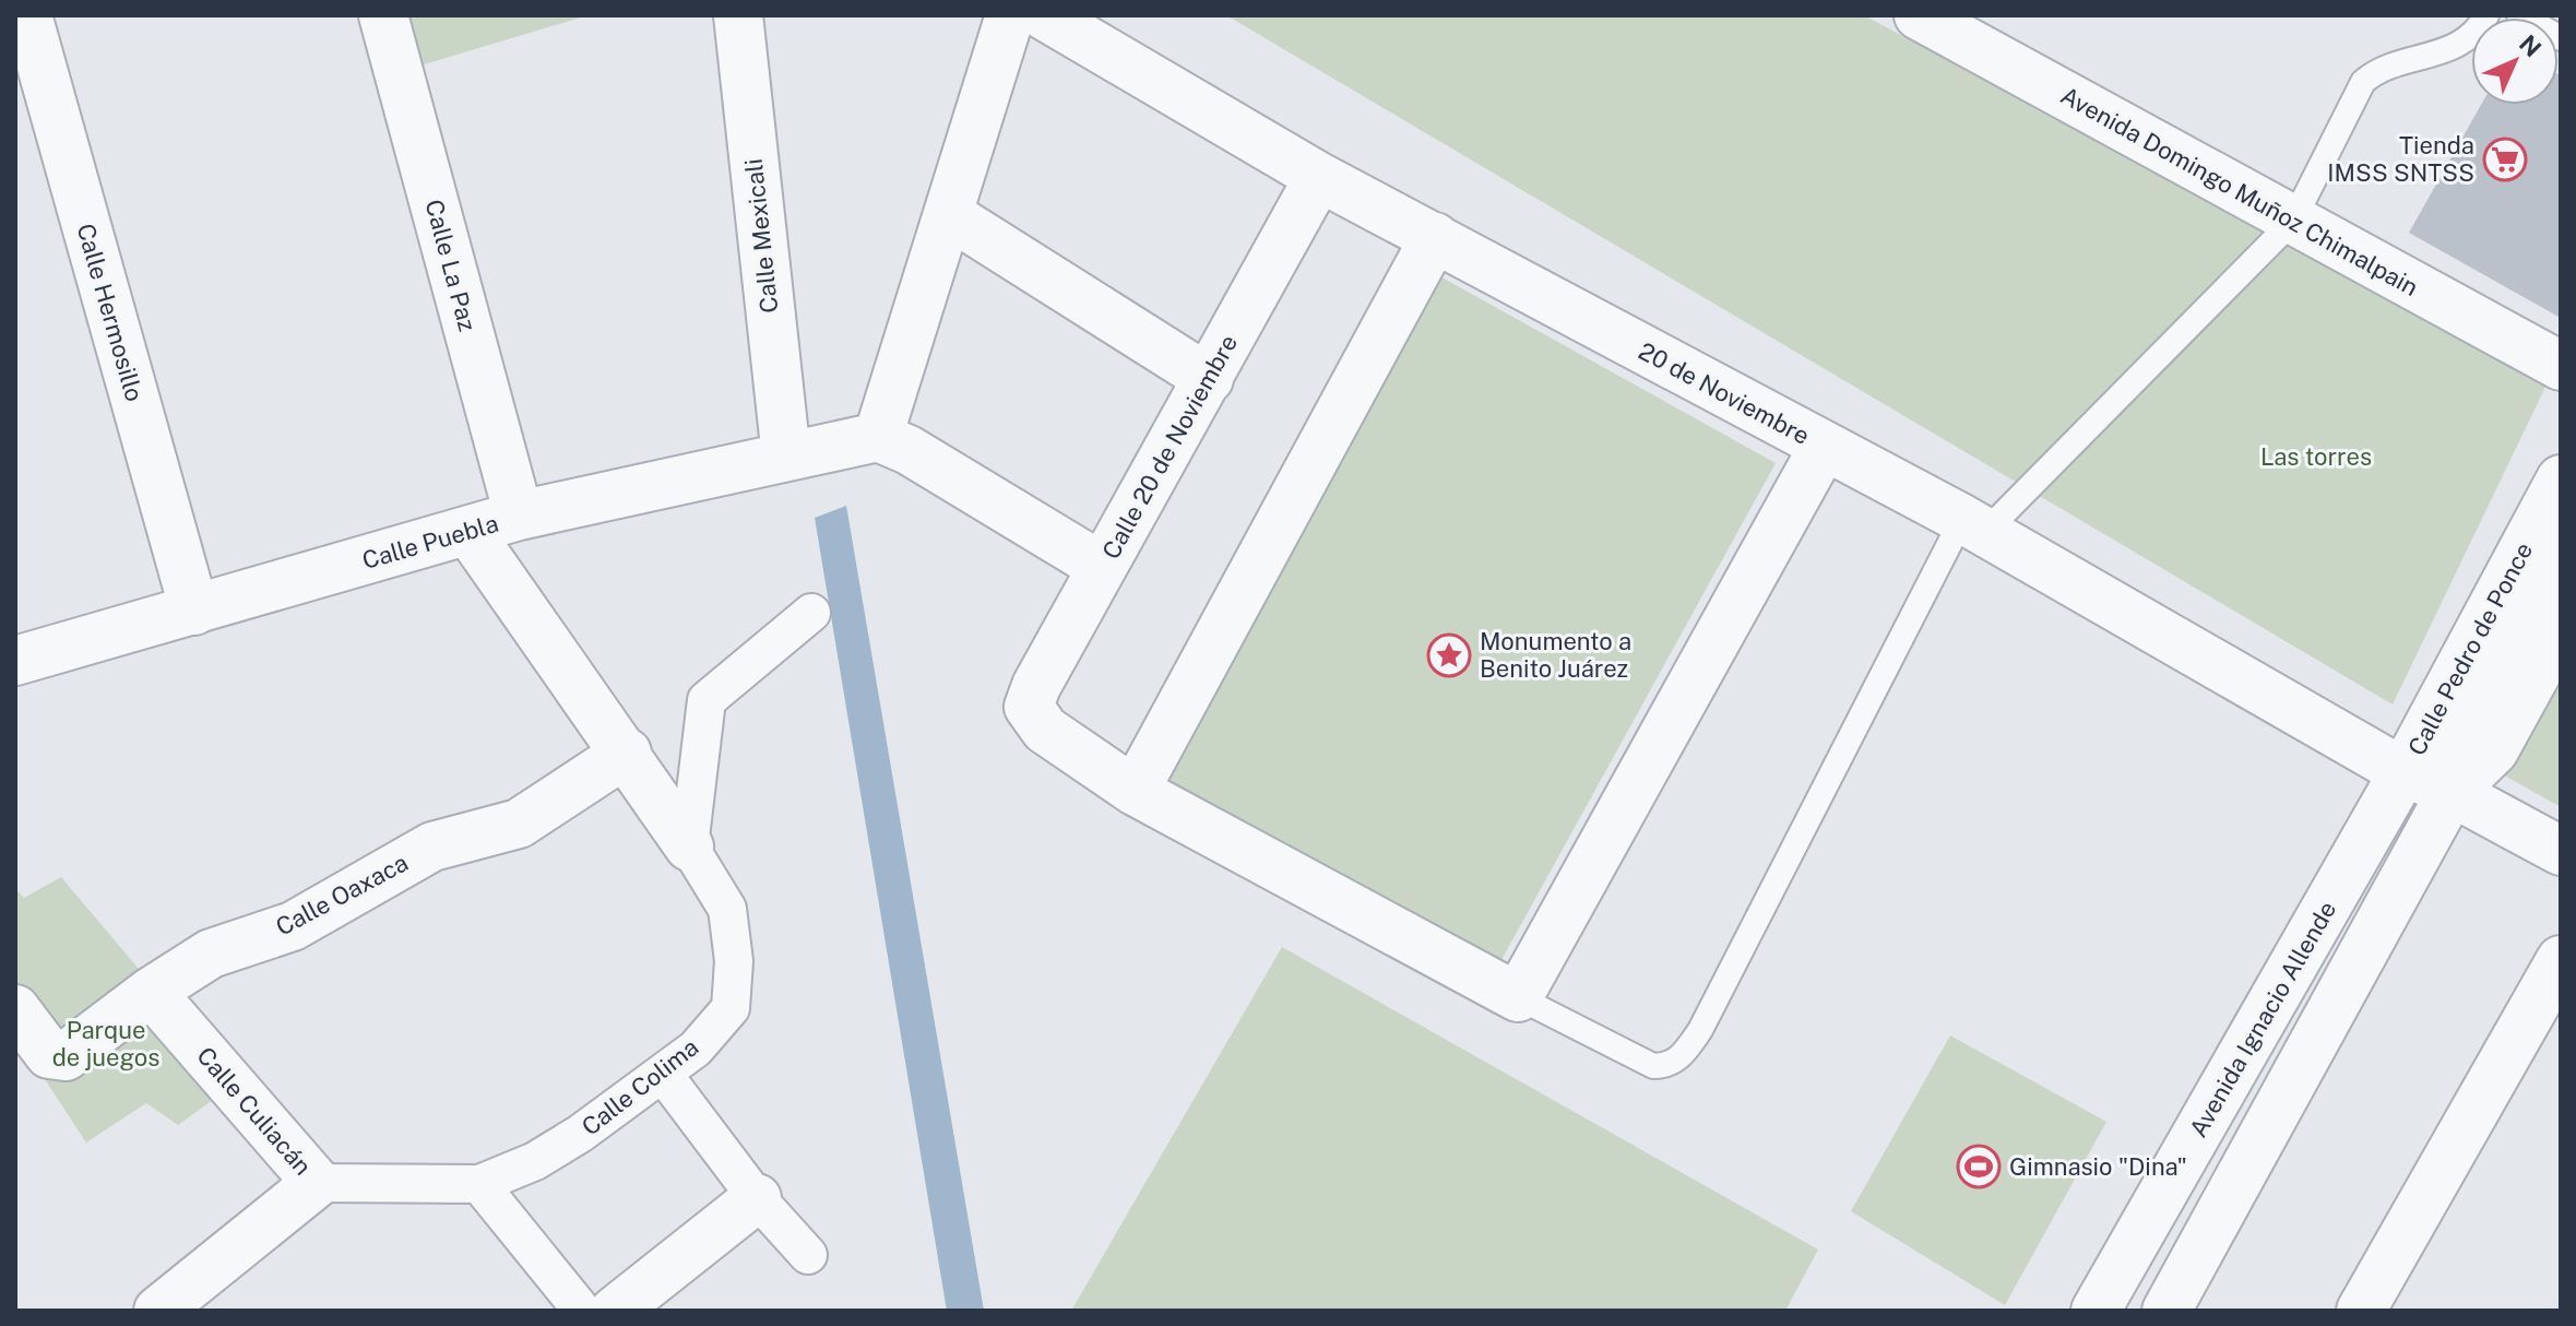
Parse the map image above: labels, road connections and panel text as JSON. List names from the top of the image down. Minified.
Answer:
{"streets":{"street":["Avenida Domingo Muñoz Chimalpain","Calle Mexicali","Calle La Paz","Calle Hermosillo","20 de Noviembre","Calle 20 de Noviembre","Calle Puebla","Calle Pedro de Ponce","Calle Oaxaca","Avenida Ignacio Allende","Calle Colima","Calle Culiacán"]},"crossings":[["Calle Mexicali","Calle Puebla"],["Calle La Paz","Calle Puebla"],["Calle Hermosillo","Calle Puebla"],["20 de Noviembre","Calle 20 de Noviembre"],["20 de Noviembre","Calle Pedro de Ponce"],["20 de Noviembre","Avenida Ignacio Allende"],["Calle Pedro de Ponce","Avenida Ignacio Allende"],["Calle Oaxaca","Calle Culiacán"],["Calle Colima","Calle Culiacán"]],"parks":["Las torres","Parque de juegos"],"places":{"supermarket":["Tienda IMSS SNTSS"],"place":["Monumento a Benito Juárez"],"sports":["Gimnasio \"Dina\""]},"north":"top right"}
